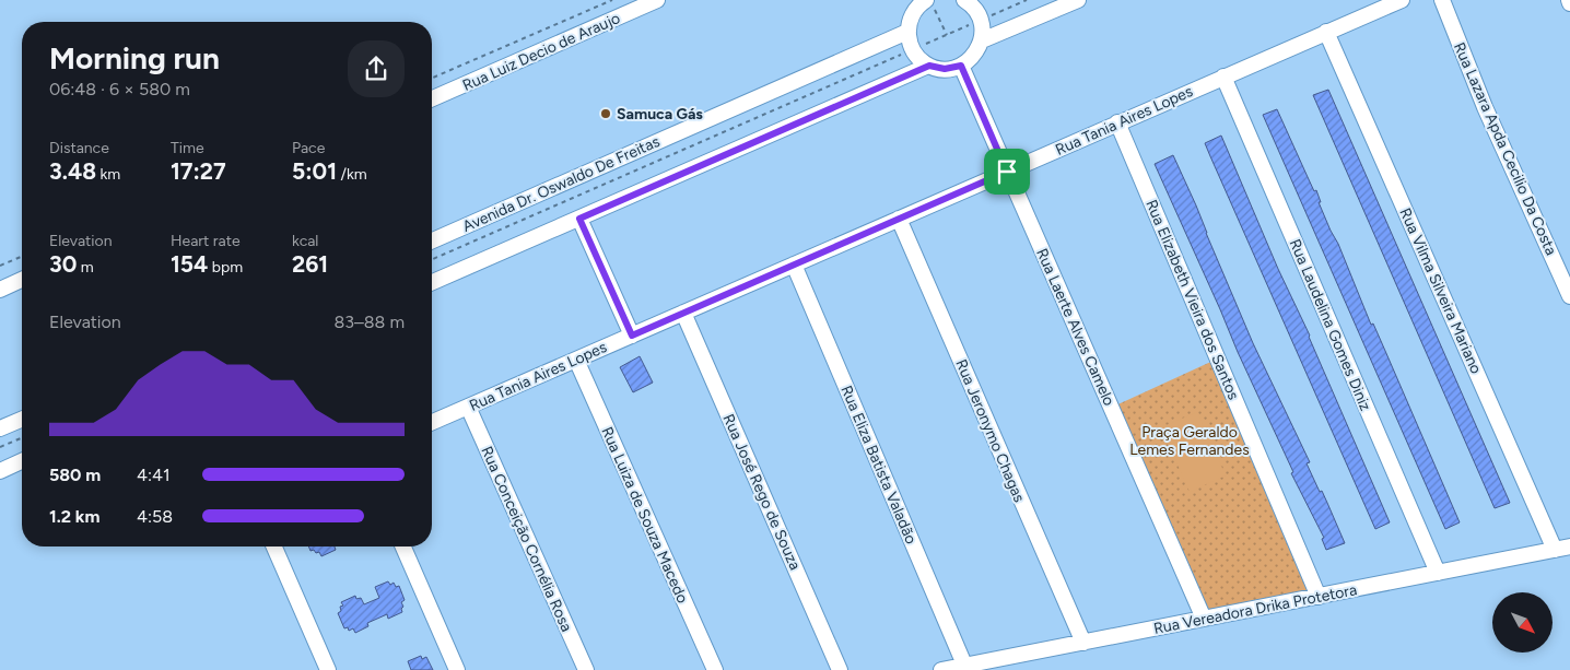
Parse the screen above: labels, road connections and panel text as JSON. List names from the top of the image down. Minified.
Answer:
{"streets":{"street":["Rua Luiz Decio de Araujo","Rua Tania Aires Lopes","Rua Lazara Apda Cecilio Da Costa","Avenida Dr. Oswaldo De Freitas","Rua Vilma Silveira Mariano","Rua Elizabeth Vieira dos Santos","Rua Laudelina Gomes Diniz","Rua Laerte Alves Camelo","Rua Jeronymo Chagas","Rua Eliza Batista Valadão","Rua José Rego de Souza","Rua Luiza de Souza Macedo","Rua Conceição Cornélia Rosa","Rua Vereadora Drika Protetora"]},"crossings":[["Rua Tania Aires Lopes","Rua Vilma Silveira Mariano"],["Rua Tania Aires Lopes","Rua Elizabeth Vieira dos Santos"],["Rua Tania Aires Lopes","Rua Laudelina Gomes Diniz"],["Rua Tania Aires Lopes","Rua Laerte Alves Camelo"],["Rua Tania Aires Lopes","Rua Jeronymo Chagas"],["Rua Tania Aires Lopes","Rua Eliza Batista Valadão"],["Rua Tania Aires Lopes","Rua José Rego de Souza"],["Rua Tania Aires Lopes","Rua Luiza de Souza Macedo"],["Rua Tania Aires Lopes","Rua Conceição Cornélia Rosa"],["Rua Vilma Silveira Mariano","Rua Vereadora Drika Protetora"],["Rua Elizabeth Vieira dos Santos","Rua Vereadora Drika Protetora"],["Rua Laudelina Gomes Diniz","Rua Vereadora Drika Protetora"],["Rua Laerte Alves Camelo","Rua Vereadora Drika Protetora"],["Rua Jeronymo Chagas","Rua Vereadora Drika Protetora"],["Rua Eliza Batista Valadão","Rua Vereadora Drika Protetora"]],"parks":["Praça Geraldo Lemes Fernandes"],"places":["Samuca Gás"],"north":"bottom right","page":{"heading":["Morning run","06:48 · 6 × 580 m"],"stats":[["Distance","3.48 km"],["Time","17:27"],["Pace","5:01 /km"],["Elevation","30 m"],["Heart rate","154 bpm"],["kcal","261"]],"chart":["Elevation","83–88 m"],"list":[{"name":"580 m","note":"4:41"},{"name":"1.2 km","note":"4:58"}]}}
